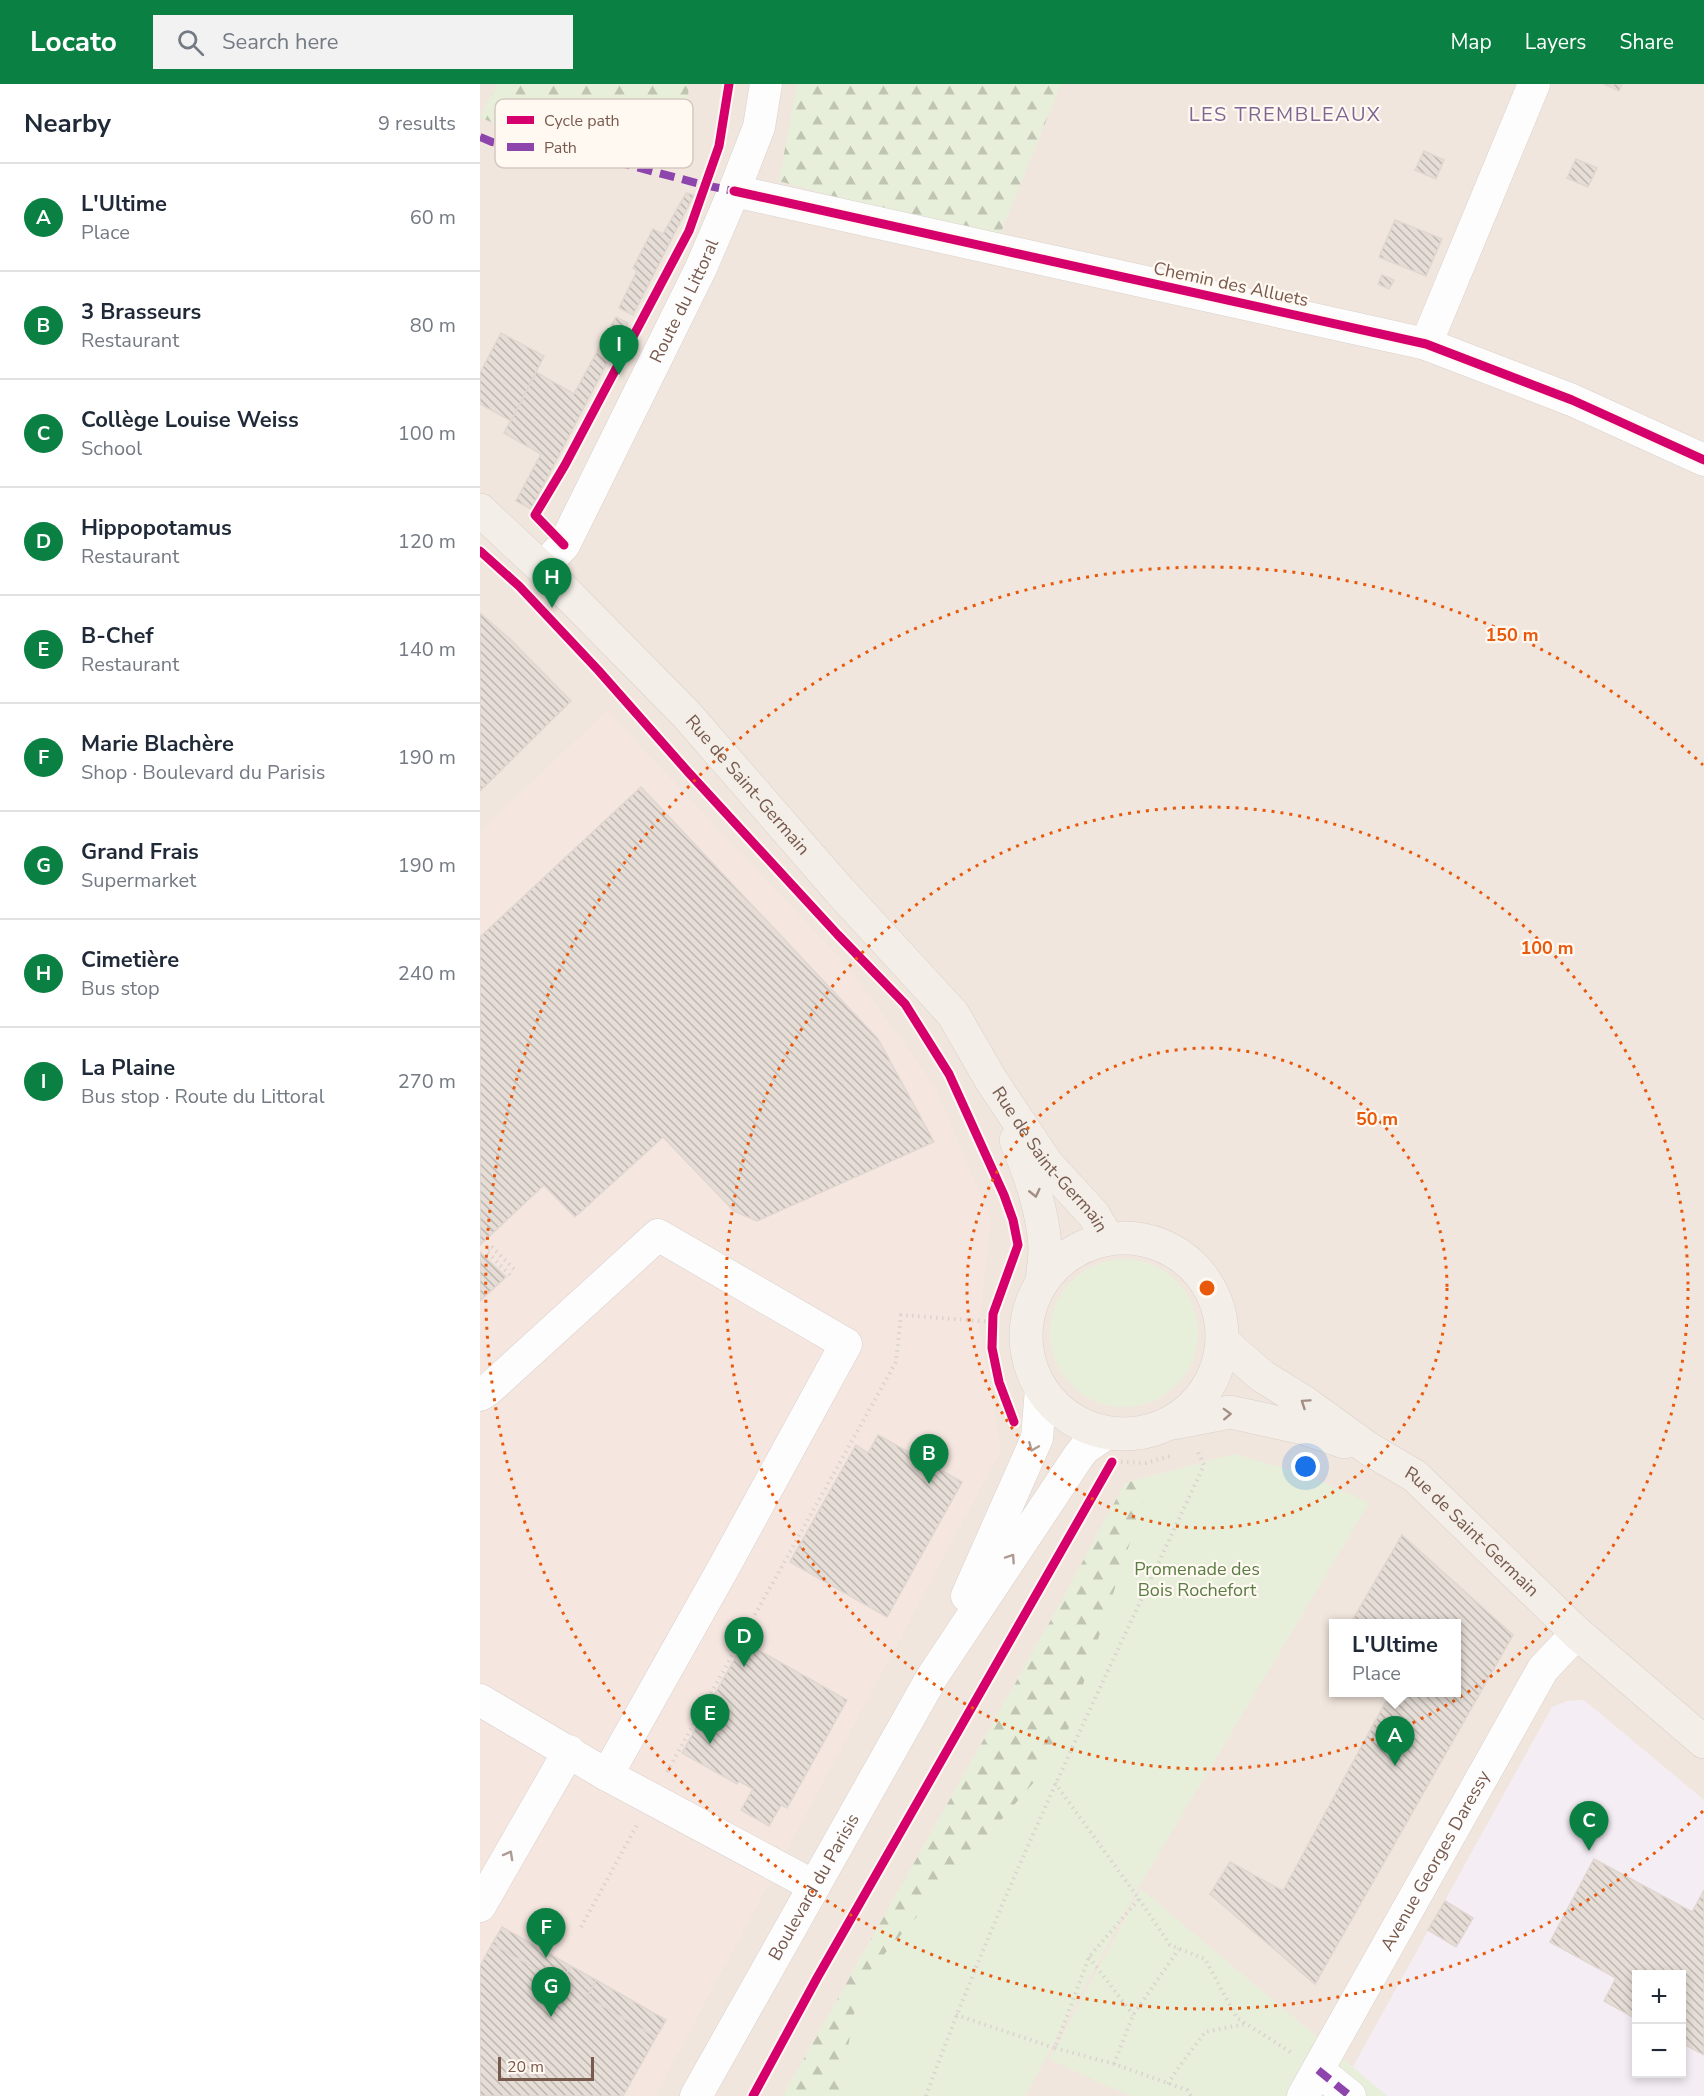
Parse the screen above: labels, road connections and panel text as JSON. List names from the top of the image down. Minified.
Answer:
{"streets":{"main road":["Rue de Saint-Germain"],"street":["Chemin des Alluets","Route du Littoral","Avenue Georges Daressy","Boulevard du Parisis"]},"crossings":[["Chemin des Alluets","Route du Littoral"],["Route du Littoral","Rue de Saint-Germain"],["Rue de Saint-Germain","Avenue Georges Daressy"],["Rue de Saint-Germain","Boulevard du Parisis"]],"districts":["LES TREMBLEAUX"],"parks":["Promenade des Bois Rochefort"],"legend":["Cycle path","Path"],"scale_bar":"20 m","page":{"header":"Locato","search":"Search here","nav":["Map","Layers","Share"],"heading":["Nearby","9 results"],"list":[{"mark":"A","name":"L'Ultime","note":"Place","value":"60 m"},{"mark":"B","name":"3 Brasseurs","note":"Restaurant","value":"80 m"},{"mark":"C","name":"Collège Louise Weiss","note":"School","value":"100 m"},{"mark":"D","name":"Hippopotamus","note":"Restaurant","value":"120 m"},{"mark":"E","name":"B-Chef","note":"Restaurant","value":"140 m"},{"mark":"F","name":"Marie Blachère","note":"Shop · Boulevard du Parisis","value":"190 m"},{"mark":"G","name":"Grand Frais","note":"Supermarket","value":"190 m"},{"mark":"H","name":"Cimetière","note":"Bus stop","value":"240 m"},{"mark":"I","name":"La Plaine","note":"Bus stop · Route du Littoral","value":"270 m"}],"pins":["I","H","B","D","E","A","C","F","G"],"popup":["L'Ultime","Place"],"map_buttons":["+","−"],"scale":"20 m"},"rings":["150 m","100 m","50 m"]}
